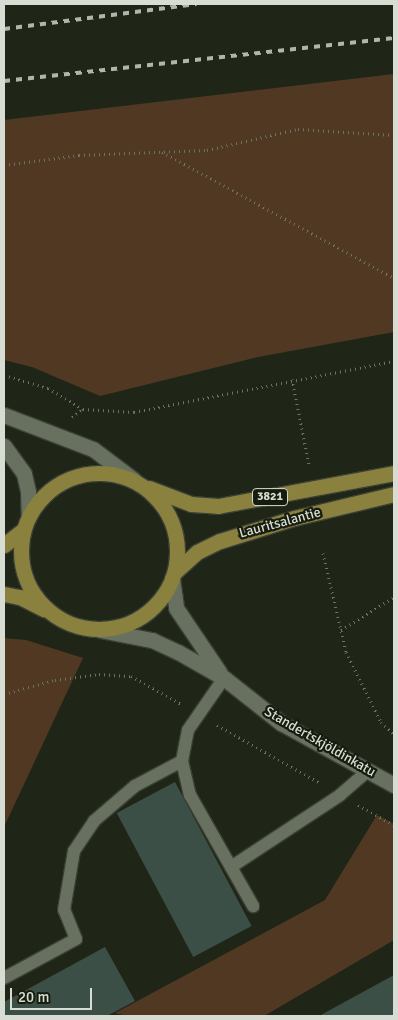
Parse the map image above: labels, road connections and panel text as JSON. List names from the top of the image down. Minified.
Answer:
{"streets":{"main road":["3821","Lauritsalantie"],"street":["Standertskjöldinkatu"]},"crossings":[["Lauritsalantie","Standertskjöldinkatu"]],"scale_bar":"20 m"}
